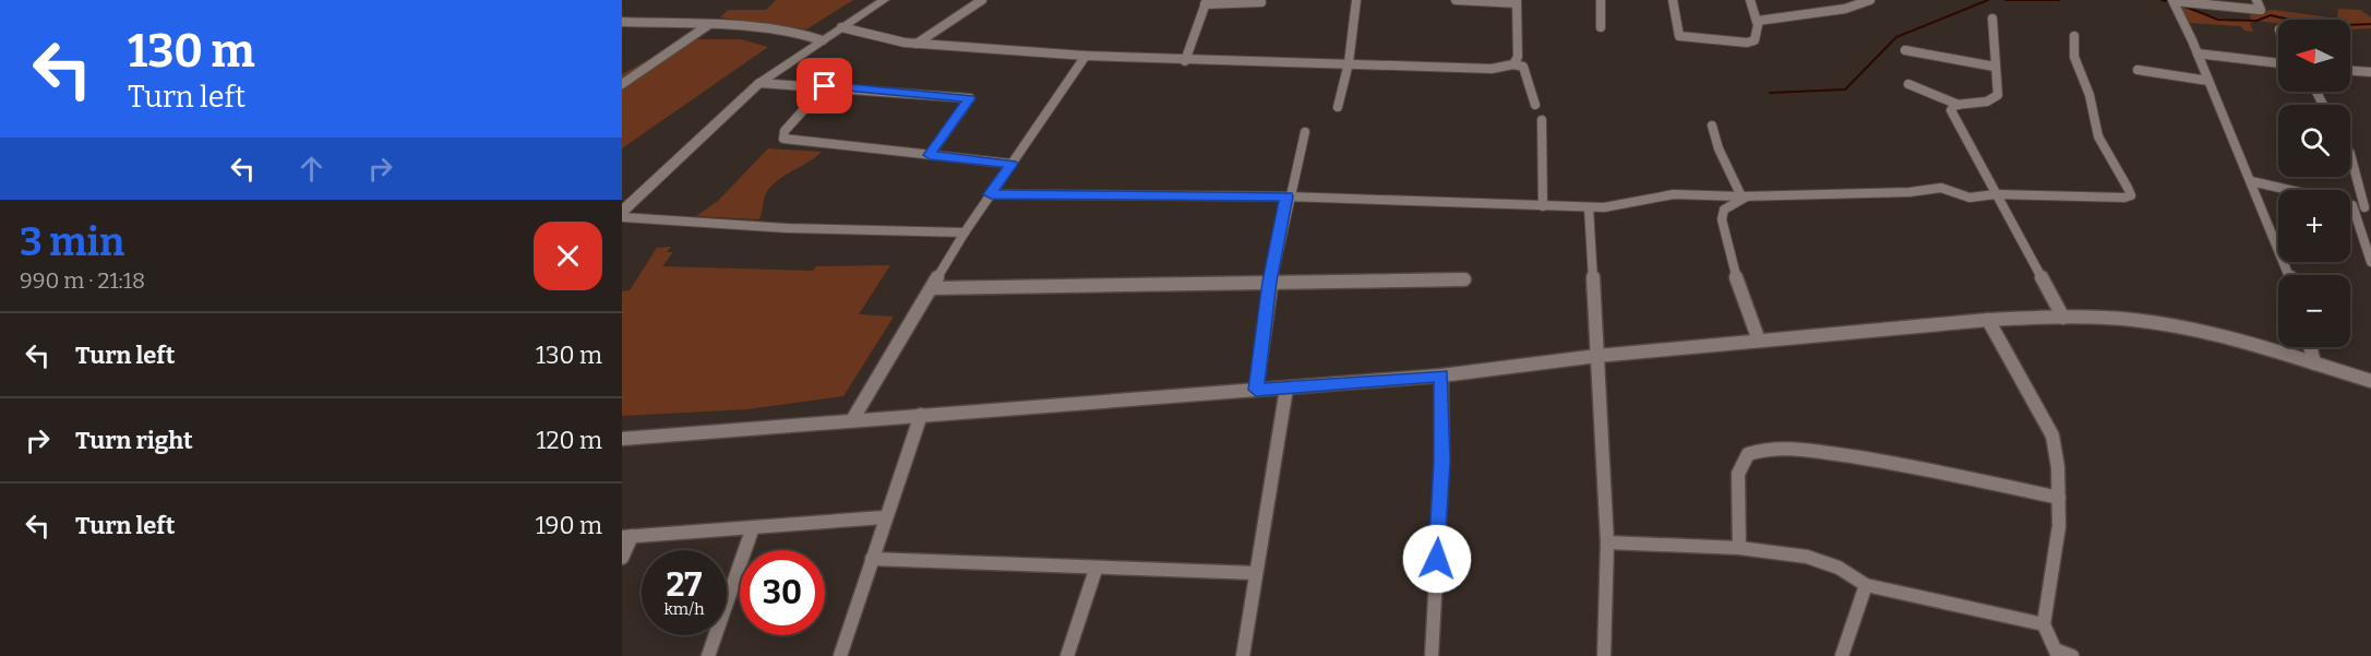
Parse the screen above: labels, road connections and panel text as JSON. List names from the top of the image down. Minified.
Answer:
{"north":"left","page":{"turn":["130 m","Turn left"],"map_buttons":["+","−"],"heading":["3 min","990 m · 21:18"],"list":[{"name":"Turn left","value":"130 m"},{"name":"Turn right","value":"120 m"},{"name":"Turn left","value":"190 m"}],"speed":"27 km/h","limit":"30"}}
